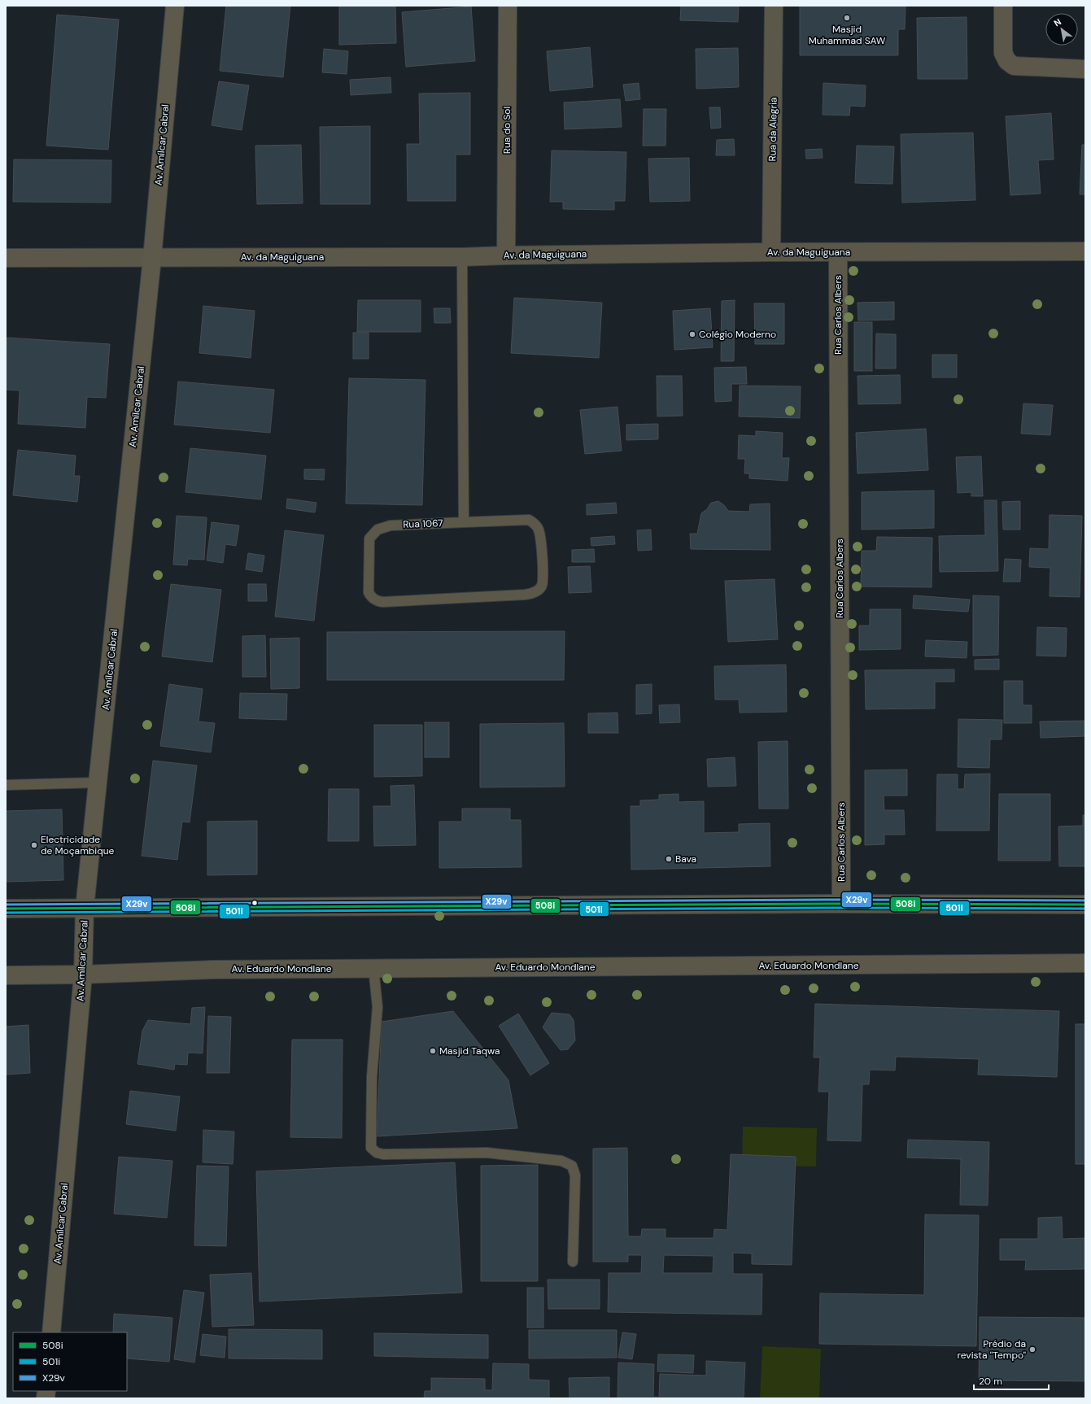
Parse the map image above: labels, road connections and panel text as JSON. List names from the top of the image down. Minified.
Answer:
{"streets":{"main road":["Av. Eduardo Mondlane"],"street":["Rua da Alegria","Rua do Sol","Av. Amílcar Cabral","Av. da Maguiguana","Rua Carlos Albers"],"lane":["Rua 1067"]},"crossings":[["Rua da Alegria","Av. da Maguiguana"],["Rua do Sol","Av. da Maguiguana"],["Av. Amílcar Cabral","Av. da Maguiguana"],["Av. Amílcar Cabral","Av. Eduardo Mondlane"],["Av. da Maguiguana","Rua Carlos Albers"]],"places":["Masjid Muhammad SAW","Colégio Moderno","Electricidade de Moçambique","Bava","Masjid Taqwa","Prédio da revista \"Tempo\""],"lines":["transit line X29v","transit line 508i","transit line 501i"],"legend":["508i","501i","X29v"],"scale_bar":"20 m","north":"top left"}
